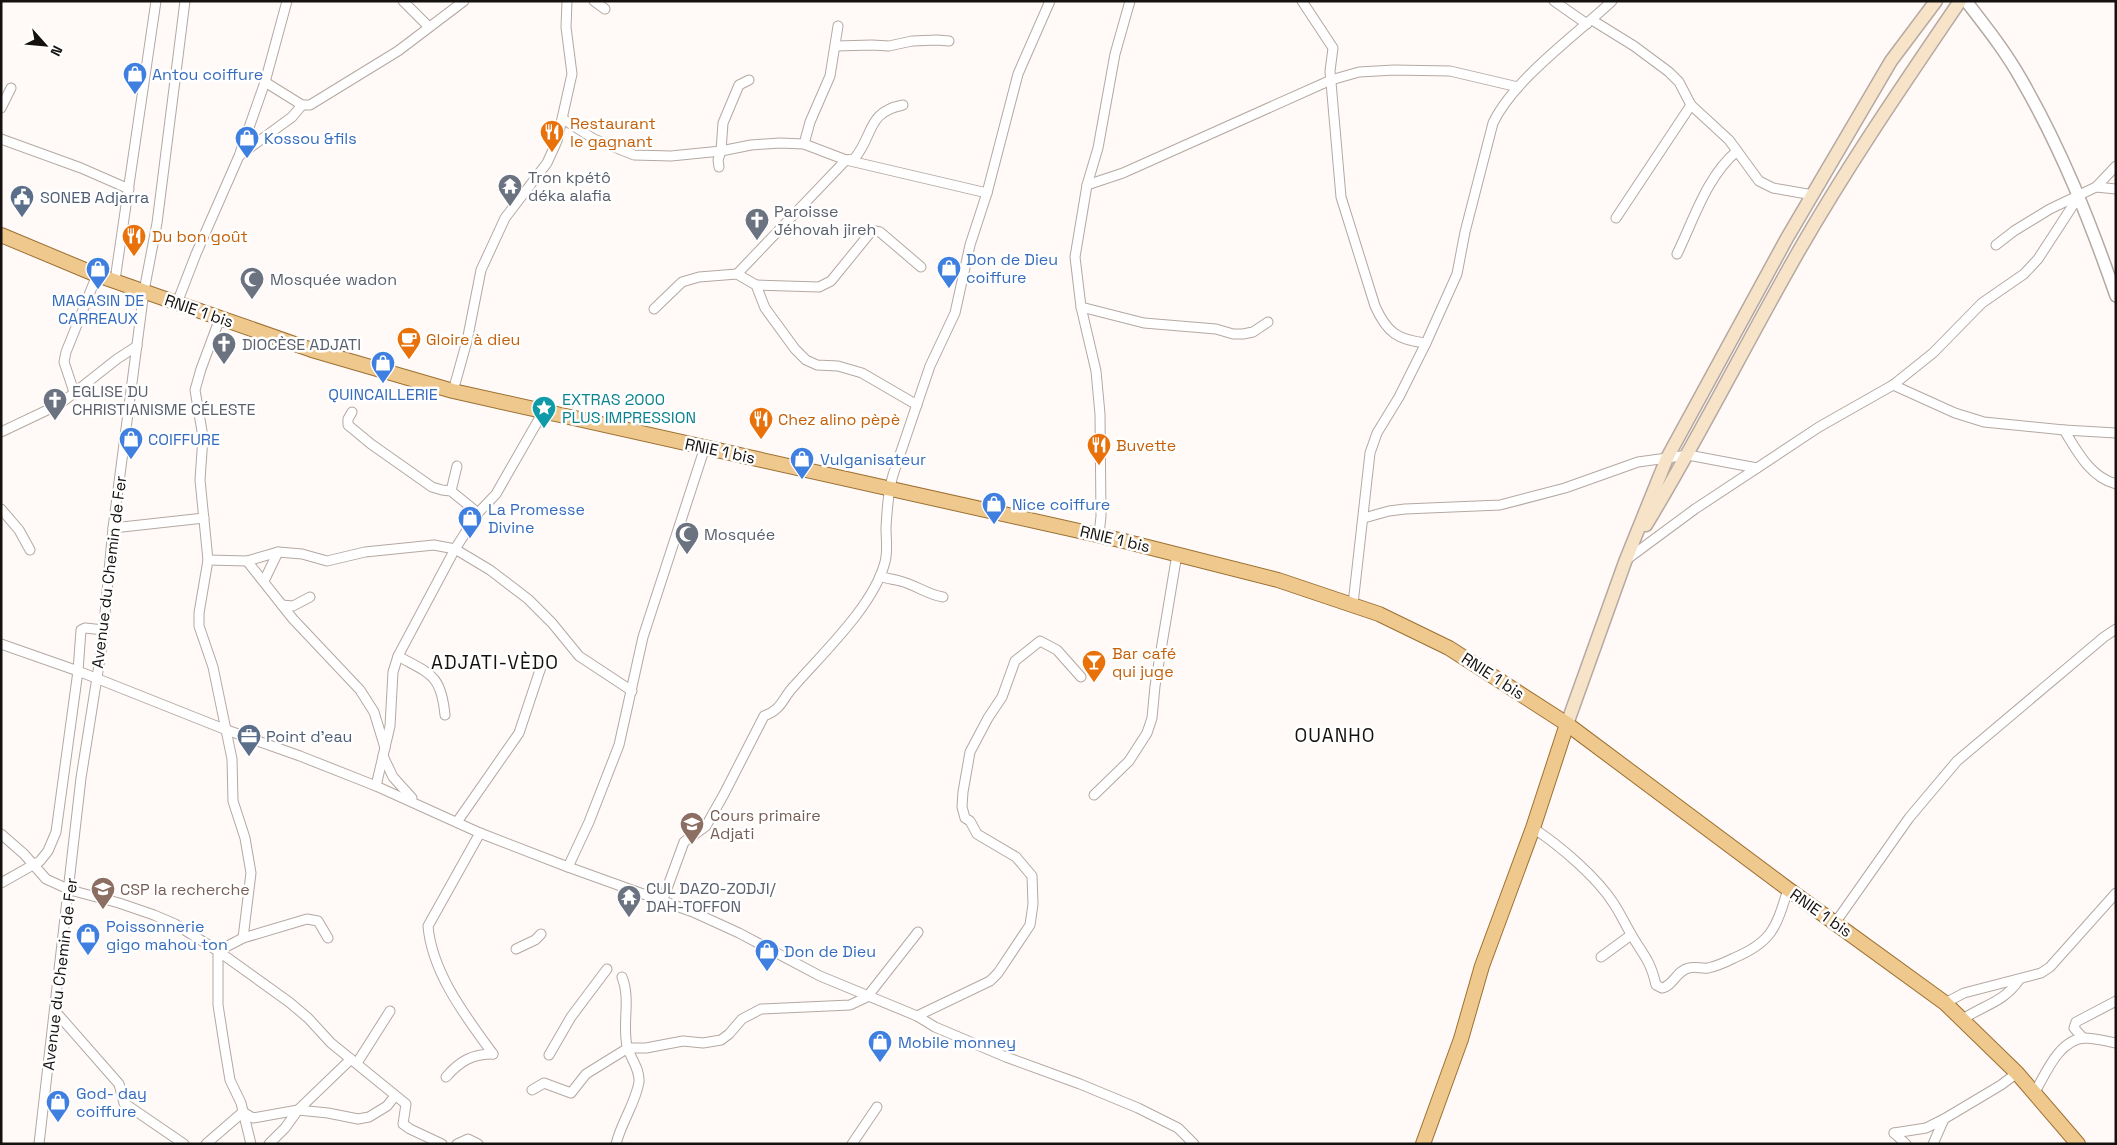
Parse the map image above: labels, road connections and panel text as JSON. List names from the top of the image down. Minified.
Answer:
{"streets":{"main road":["RNIE 1 bis"],"street":["Avenue du Chemin de Fer"]},"crossings":[["RNIE 1 bis","Avenue du Chemin de Fer"]],"districts":["ADJATI-VÈDO","OUANHO"],"places":{"shop":["Antou coiffure","Kossou &fils","Don de Dieu coiffure","MAGASIN DE CARREAUX","QUINCAILLERIE","COIFFURE","Vulganisateur","Nice coiffure","La Promesse Divine","Poissonnerie gigo mahou ton","Don de Dieu","Mobile monney","God- day coiffure"],"restaurant":["Restaurant le gagnant","Du bon goût","Chez alino pèpè","Buvette"],"temple":["Tron kpétô déka alafia","CUL DAZO-ZODJI/ DAH-TOFFON"],"public building":["SONEB Adjarra"],"church":["Paroisse Jéhovah jireh","DIOCÈSE ADJATI","EGLISE DU CHRISTIANISME CÉLESTE"],"mosque":["Mosquée wadon","Mosquée"],"cafe":["Gloire à dieu"],"place":["EXTRAS 2000 PLUS IMPRESSION"],"bar":["Bar café qui juge"],"office":["Point d'eau"],"school or university":["Cours primaire Adjati","CSP la recherche"]},"north":"bottom right"}
